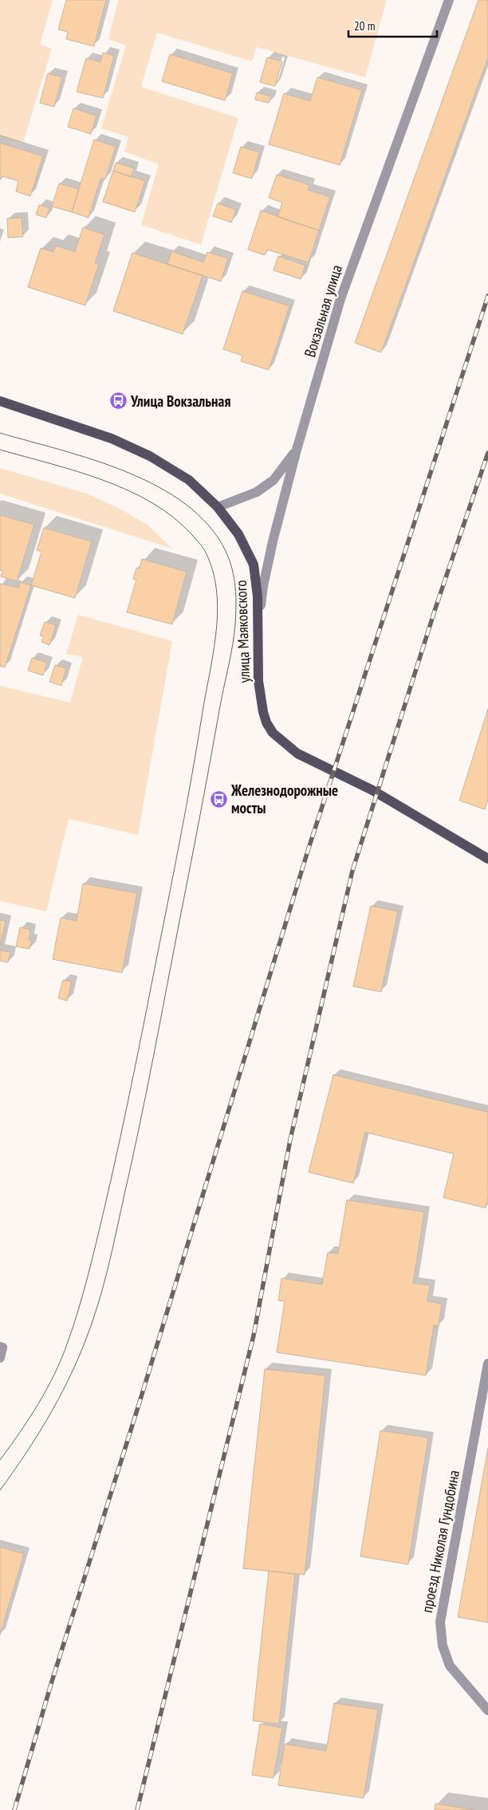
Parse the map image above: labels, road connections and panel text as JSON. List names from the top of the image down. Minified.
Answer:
{"streets":{"main road":["улица Маяковского"],"street":["Вокзальная улица","проезд Николая Гундобина"]},"crossings":[["Вокзальная улица","улица Маяковского"]],"places":{"bus stop":["Улица Вокзальная","Железнодорожные мосты"]},"scale_bar":"20 m"}
